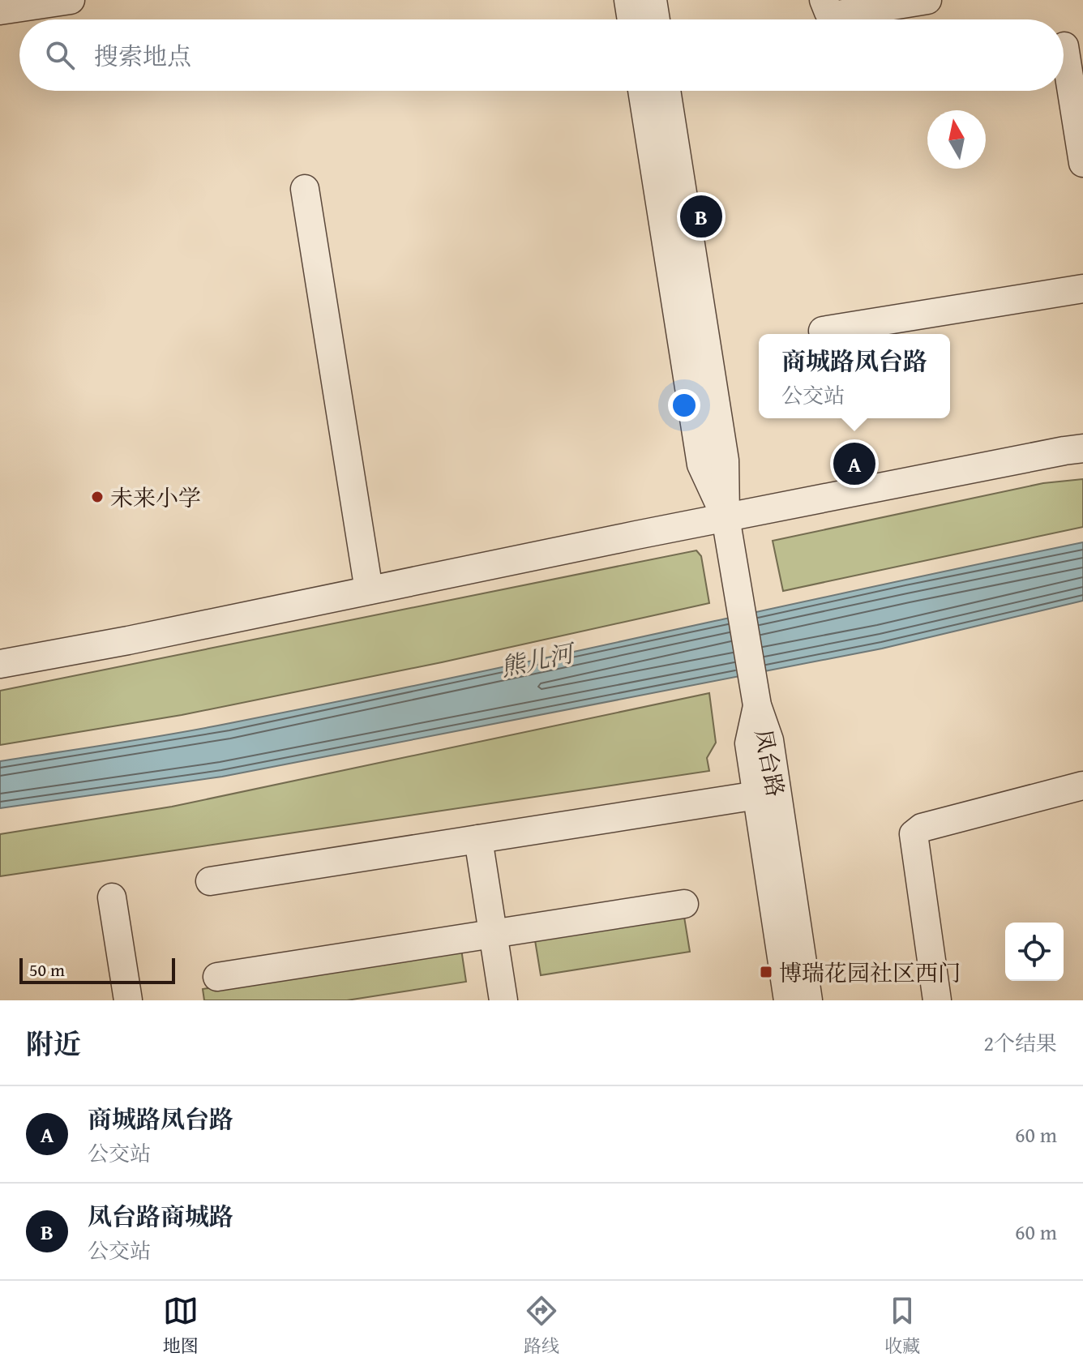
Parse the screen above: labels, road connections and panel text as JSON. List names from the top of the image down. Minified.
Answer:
{"streets":{"street":["凤台路"]},"water":["熊儿河"],"places":{"other":["未来小学"],"transit":["博瑞花园社区西门"]},"scale_bar":"50 m","north":"top","page":{"search":"搜索地点","pins":["B","A"],"popup":["商城路凤台路","公交站"],"scale":"50 m","heading":["附近","2个结果"],"list":[{"mark":"A","name":"商城路凤台路","note":"公交站","value":"60 m"},{"mark":"B","name":"凤台路商城路","note":"公交站","value":"60 m"}],"nav":["地图","路线","收藏"]}}
